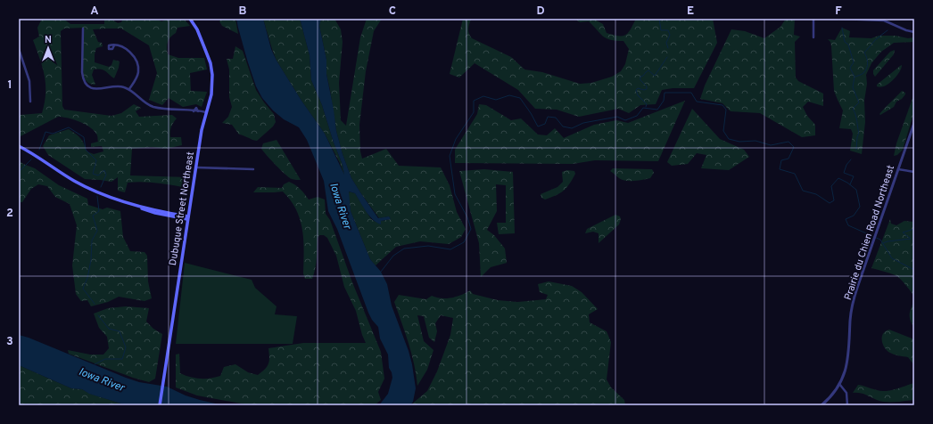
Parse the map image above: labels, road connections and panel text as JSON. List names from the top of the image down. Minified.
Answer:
{"streets":{"main road":["Dubuque Street Northeast"],"street":["Prairie du Chien Road Northeast"]},"water":["Iowa River"],"north":"top","grid":{"columns":["A","B","C","D","E","F"],"rows":["1","2","3"]}}
